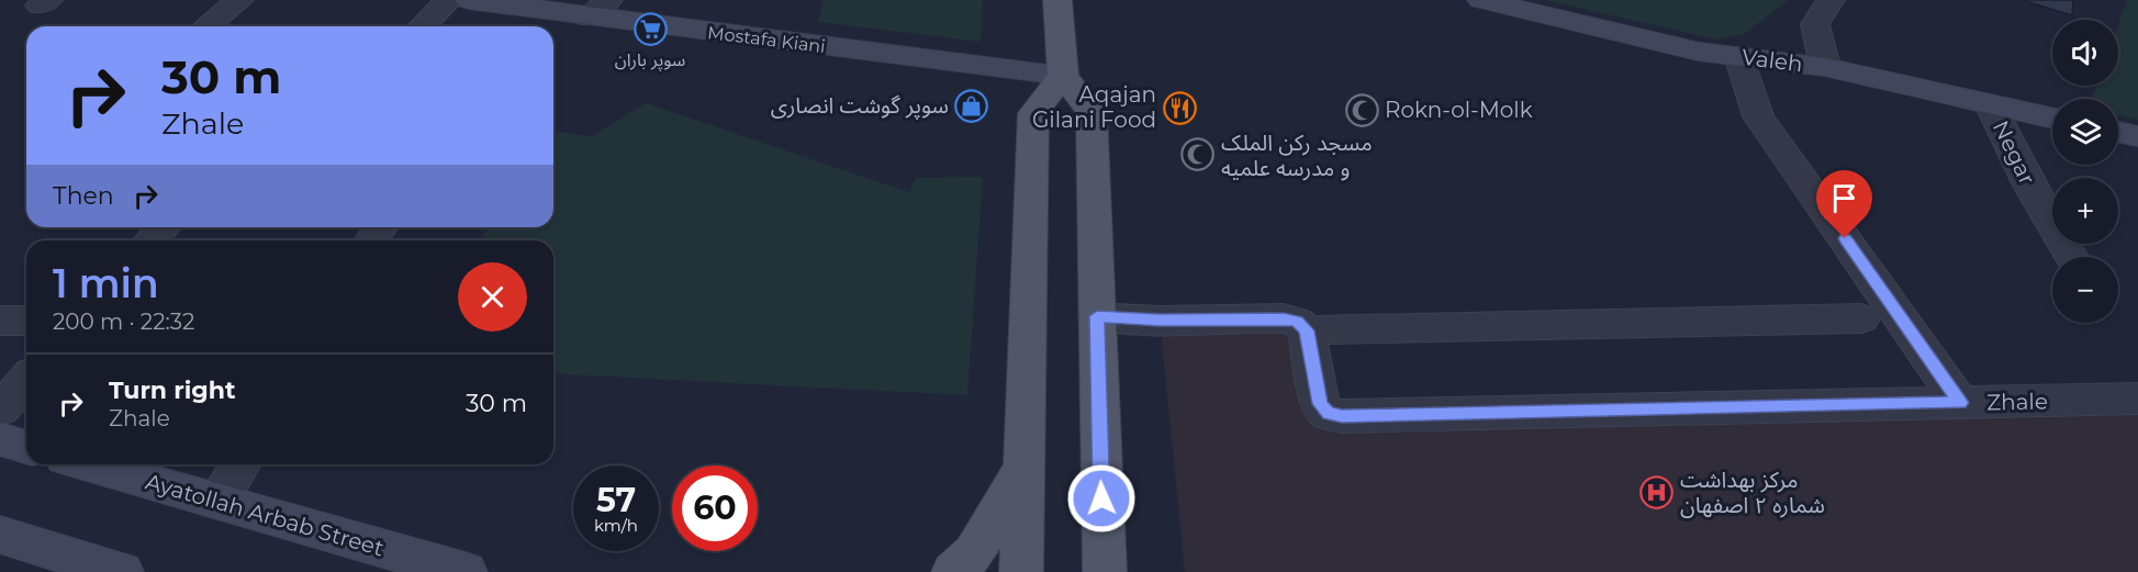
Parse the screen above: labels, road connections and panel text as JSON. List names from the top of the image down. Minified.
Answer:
{"streets":{"street":["Mostafa Kiani","Valeh","Negar","Zhale","Ayatollah Arbab Street"]},"crossings":[["Valeh","Negar"]],"places":{"supermarket":["سوپر باران"],"shop":["سوپر گوشت انصاری"],"restaurant":["Aqajan Gilani Food"],"mosque":["Rokn-ol-Molk","مسجد رکن الملک و مدرسه علمیه"],"hospital":["مرکز بهداشت شماره ۲ اصفهان"]},"page":{"map_buttons":["+","−"],"turn":["30 m","Zhale"],"then":"Then","heading":["1 min","200 m · 22:32"],"list":[{"name":"Turn right","note":"Zhale","value":"30 m"}],"speed":"57 km/h","limit":"60"}}
